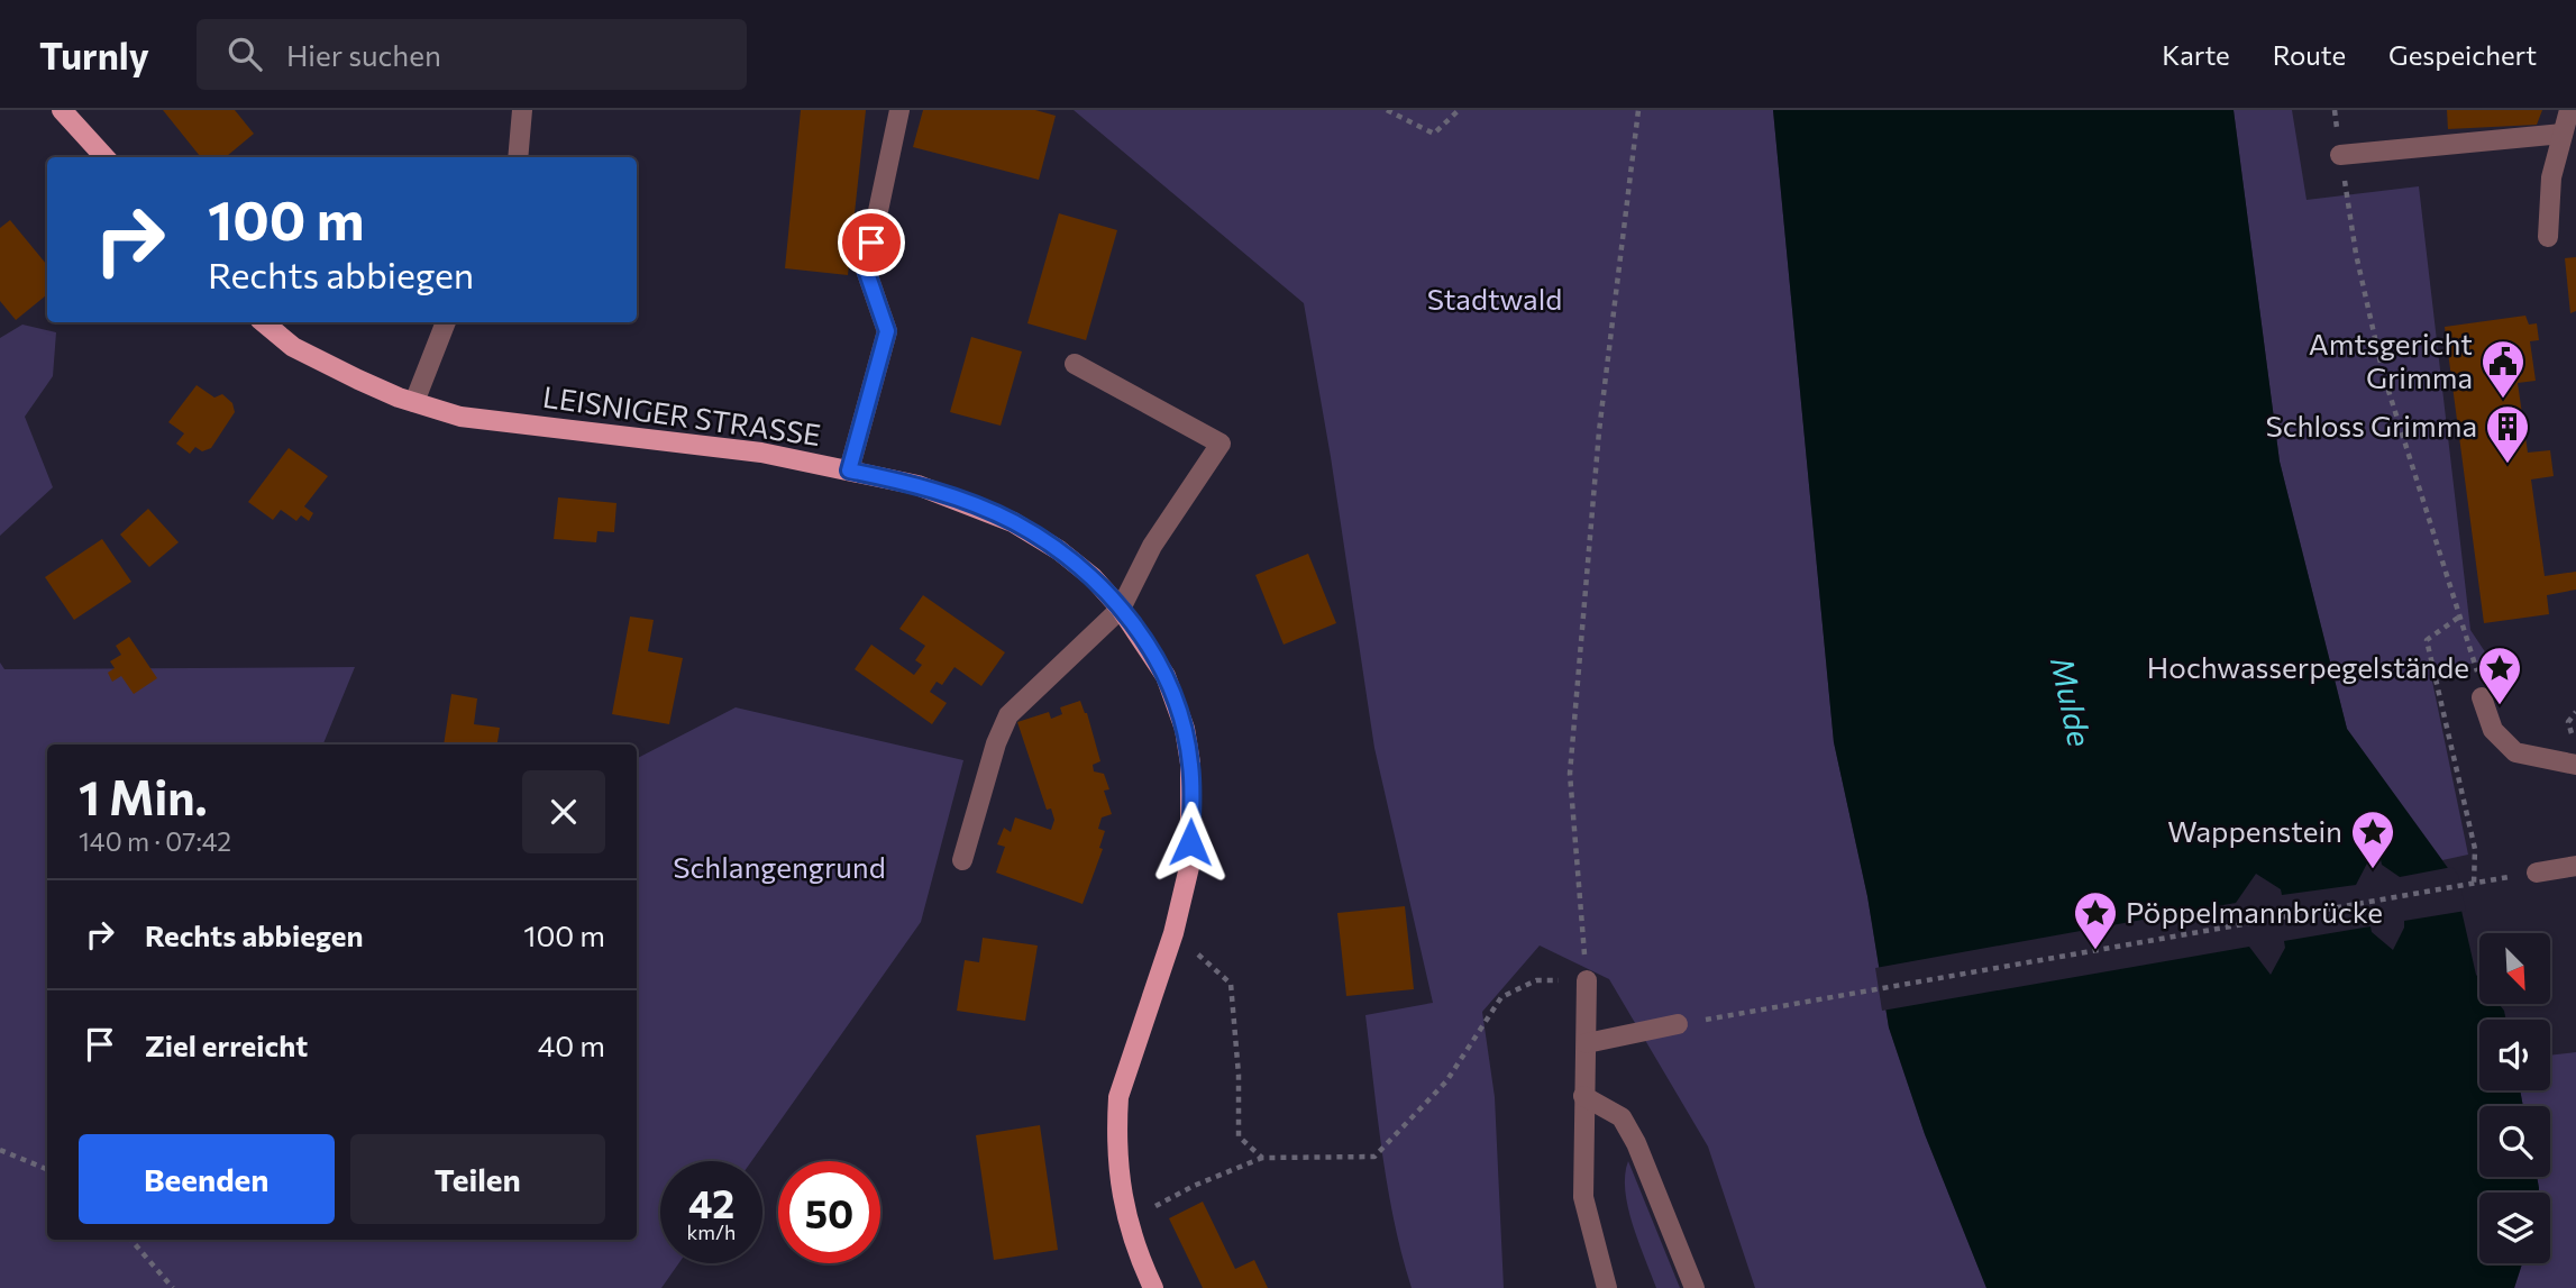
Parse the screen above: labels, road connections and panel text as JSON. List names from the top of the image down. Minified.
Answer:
{"streets":{"main road":["LEISNIGER STRASSE"]},"water":["Mulde"],"parks":["Stadtwald","Schlangengrund"],"places":{"public building":["Amtsgericht Grimma"],"building":["Schloss Grimma"],"place":["Hochwasserpegelstände","Wappenstein","Pöppelmannbrücke"]},"north":"bottom right","page":{"header":"Turnly","search":"Hier suchen","nav":["Karte","Route","Gespeichert"],"turn":["100 m","Rechts abbiegen"],"heading":["1 Min.","140 m · 07:42"],"list":[{"name":"Rechts abbiegen","value":"100 m"},{"name":"Ziel erreicht","value":"40 m"}],"buttons":["Beenden","Teilen"],"speed":"42 km/h","limit":"50"}}
